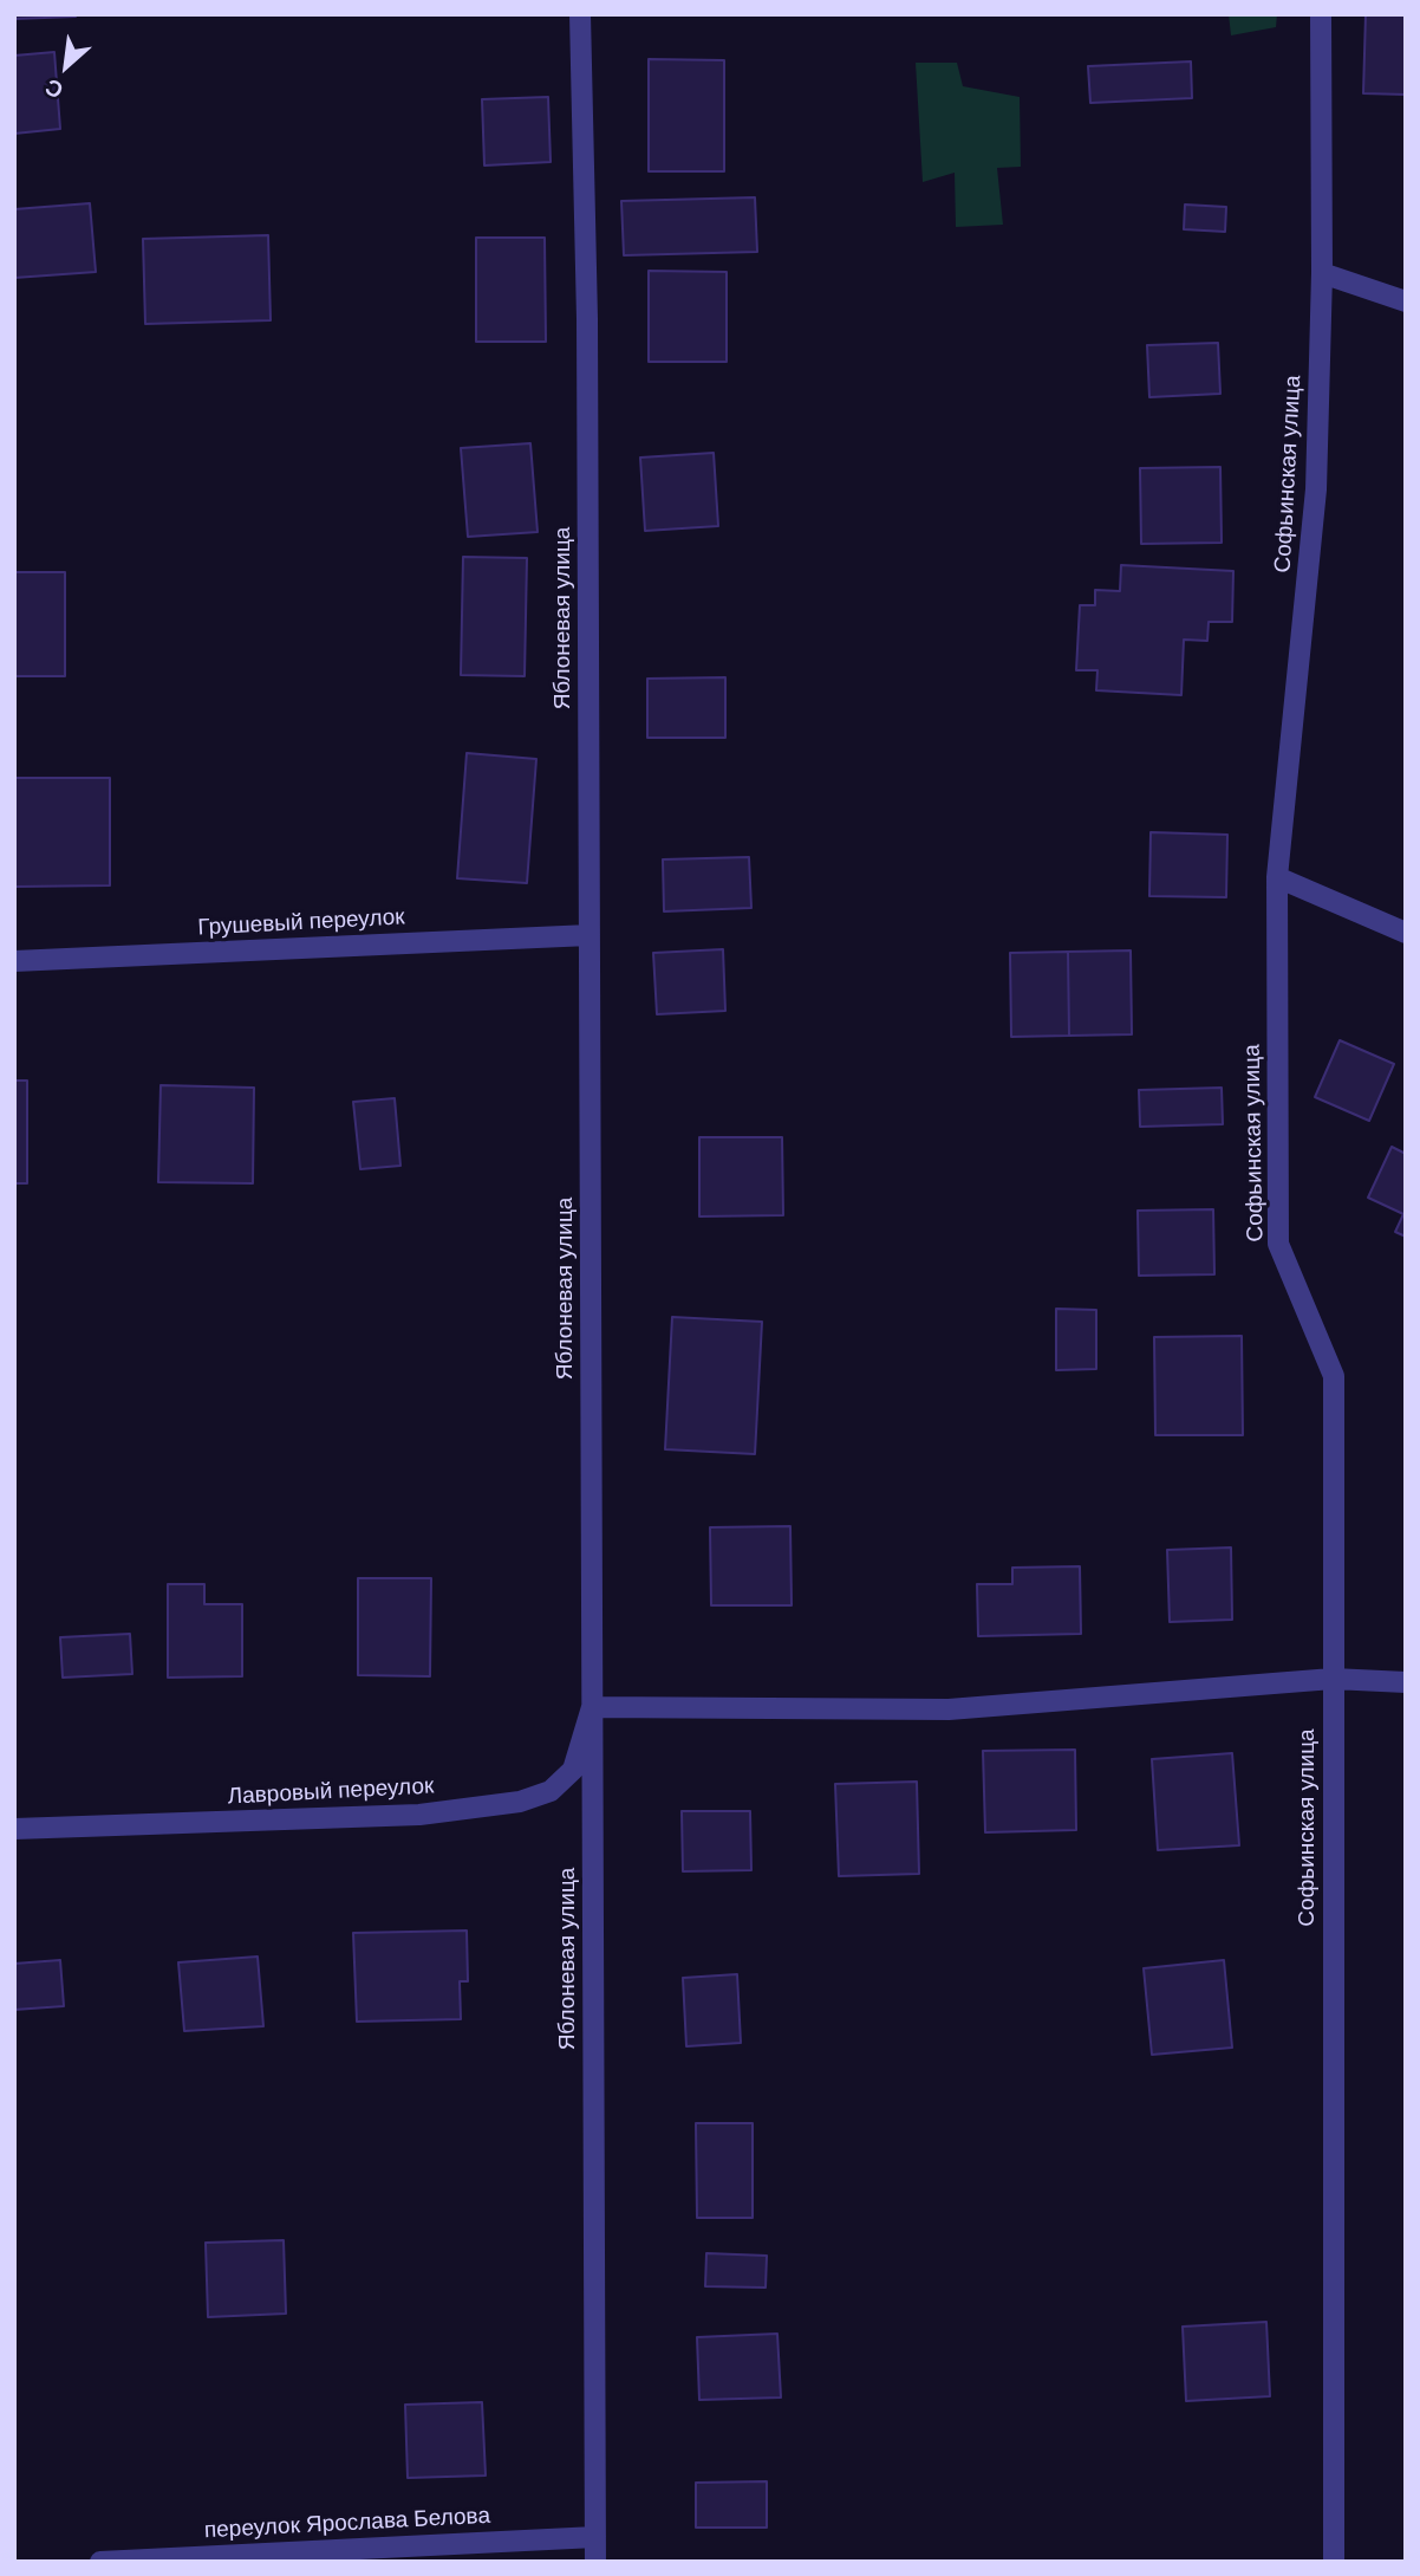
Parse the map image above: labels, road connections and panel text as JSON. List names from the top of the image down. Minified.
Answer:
{"streets":{"street":["Софьинская улица","Яблоневая улица","Грушевый переулок","Лавровый переулок","переулок Ярослава Белова"]},"crossings":[["Яблоневая улица","Грушевый переулок"],["Яблоневая улица","Лавровый переулок"],["Яблоневая улица","переулок Ярослава Белова"]],"north":"bottom left"}
